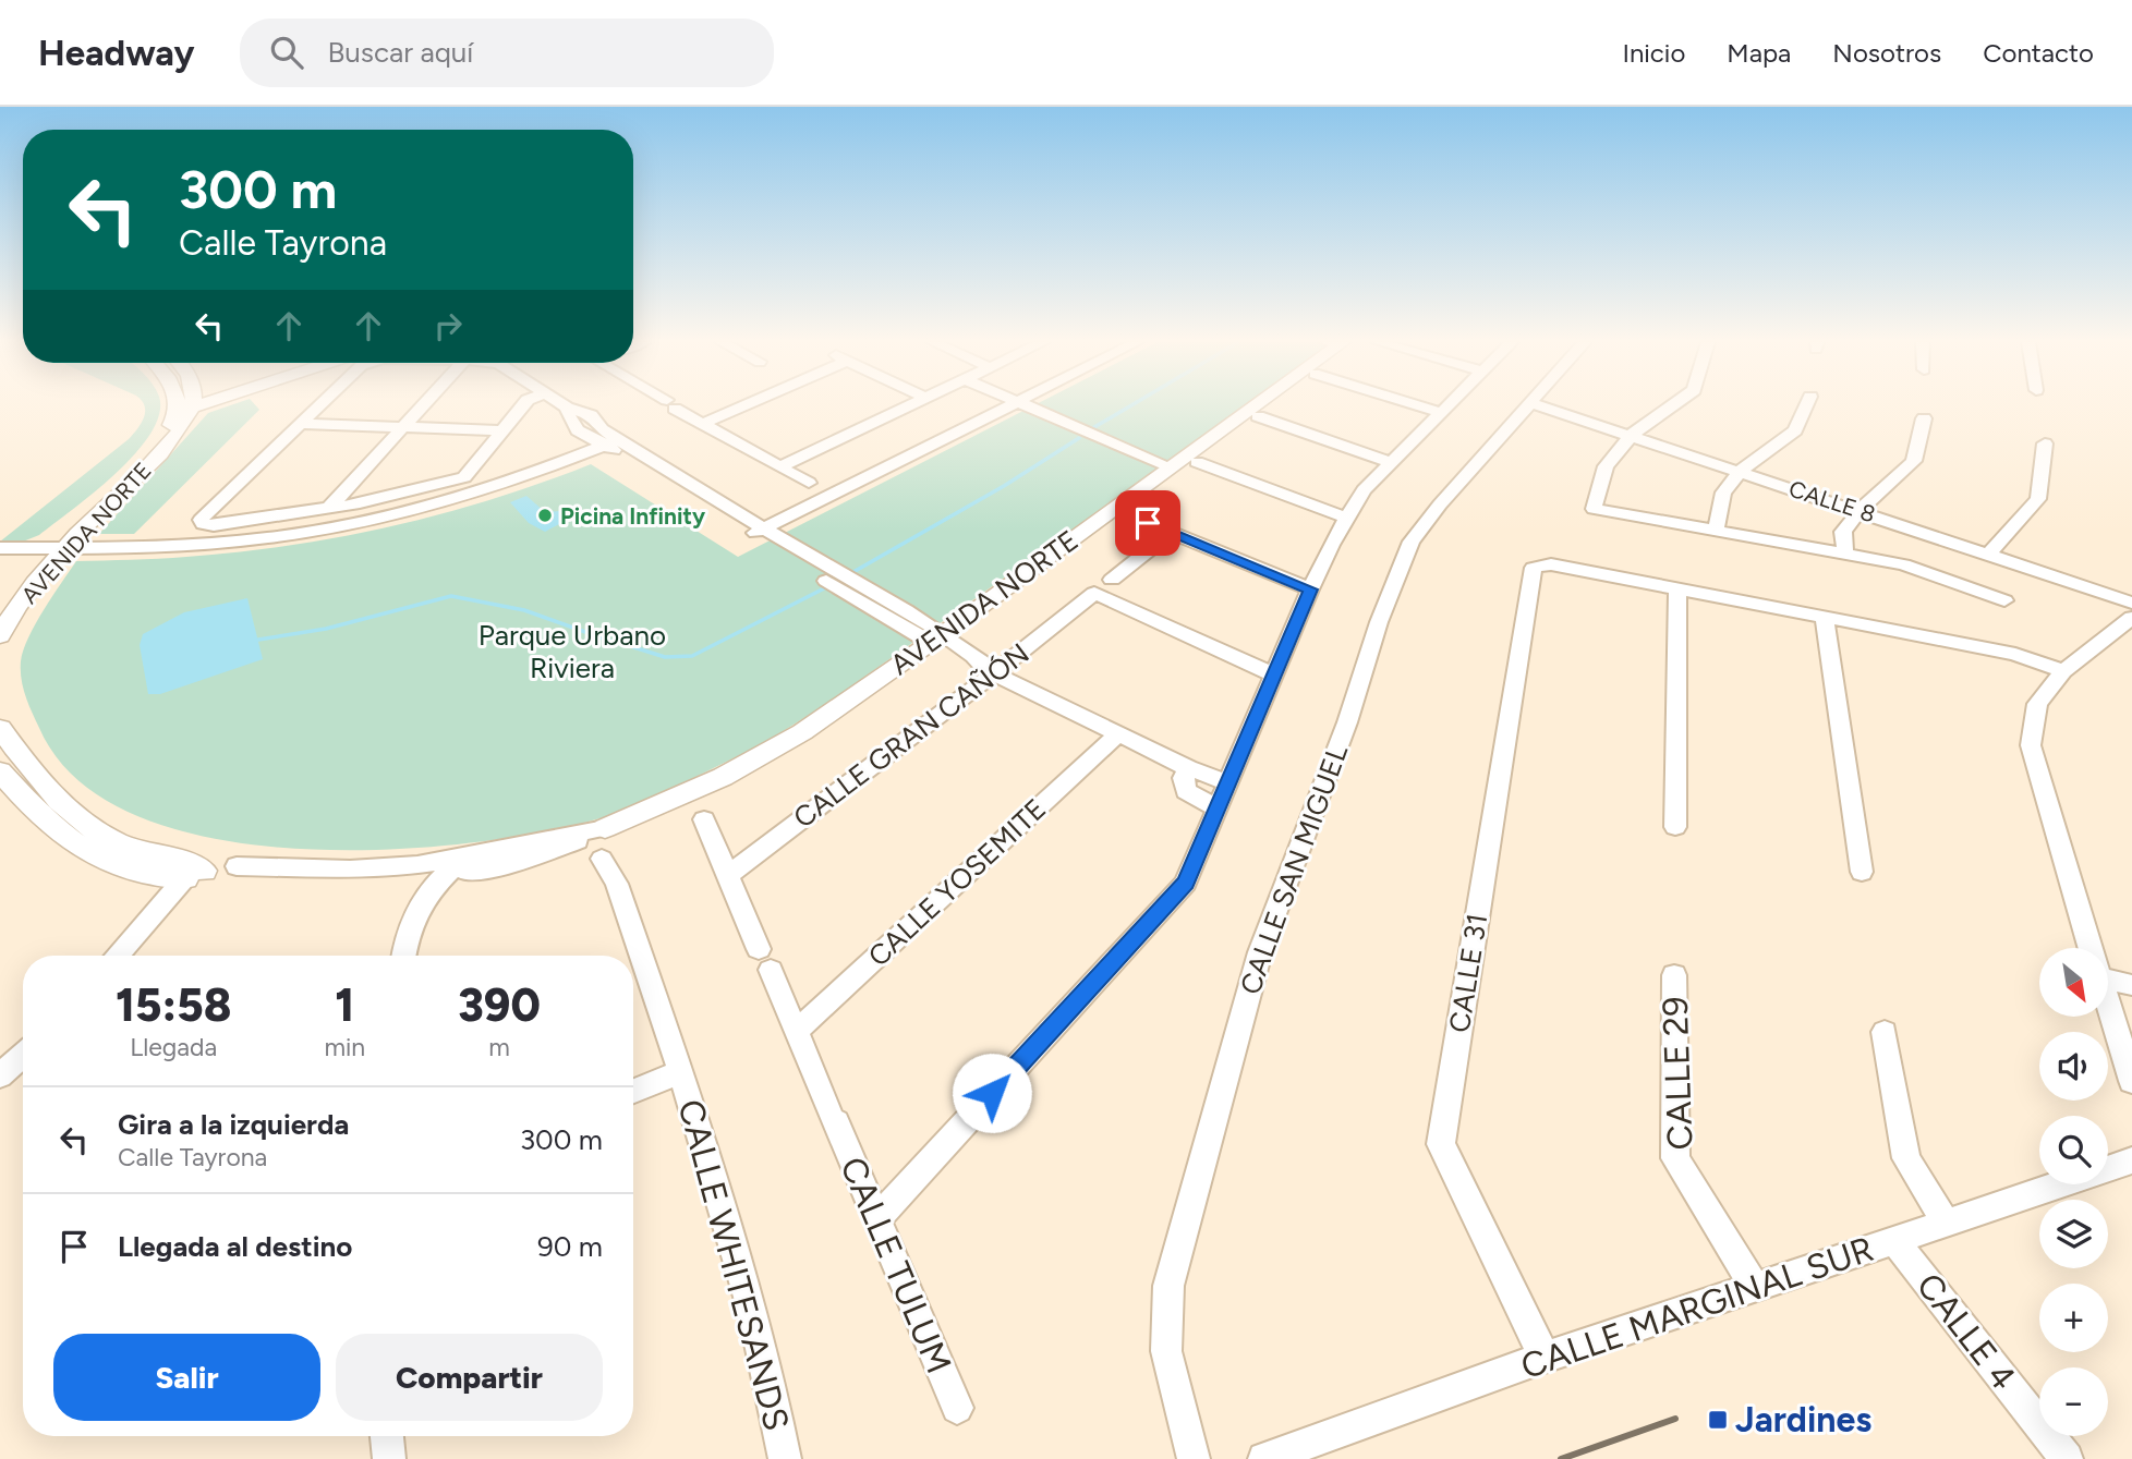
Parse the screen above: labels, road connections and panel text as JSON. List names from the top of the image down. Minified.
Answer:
{"streets":{"street":["CALLE 8","AVENIDA NORTE","CALLE GRAN CAÑÓN","CALLE SAN MIGUEL","CALLE YOSEMITE","CALLE 31","CALLE 29","CALLE WHITESANDS","CALLE TULUM","CALLE MARGINAL SUR","CALLE 4"]},"crossings":[["CALLE GRAN CAÑÓN","CALLE TULUM"],["CALLE YOSEMITE","CALLE TULUM"],["CALLE 31","CALLE MARGINAL SUR"],["CALLE 29","CALLE MARGINAL SUR"],["CALLE MARGINAL SUR","CALLE 4"]],"parks":["Parque Urbano Riviera"],"places":{"other":["Picina Infinity"],"transit":["Jardines"]},"north":"bottom right","page":{"header":"Headway","search":"Buscar aquí","nav":["Inicio","Mapa","Nosotros","Contacto"],"turn":["300 m","Calle Tayrona"],"map_buttons":["+","−"],"eta":["15:58","Llegada","1","min","390","m"],"list":[{"name":"Gira a la izquierda","note":"Calle Tayrona","value":"300 m"},{"name":"Llegada al destino","value":"90 m"}],"buttons":["Salir","Compartir"]}}
